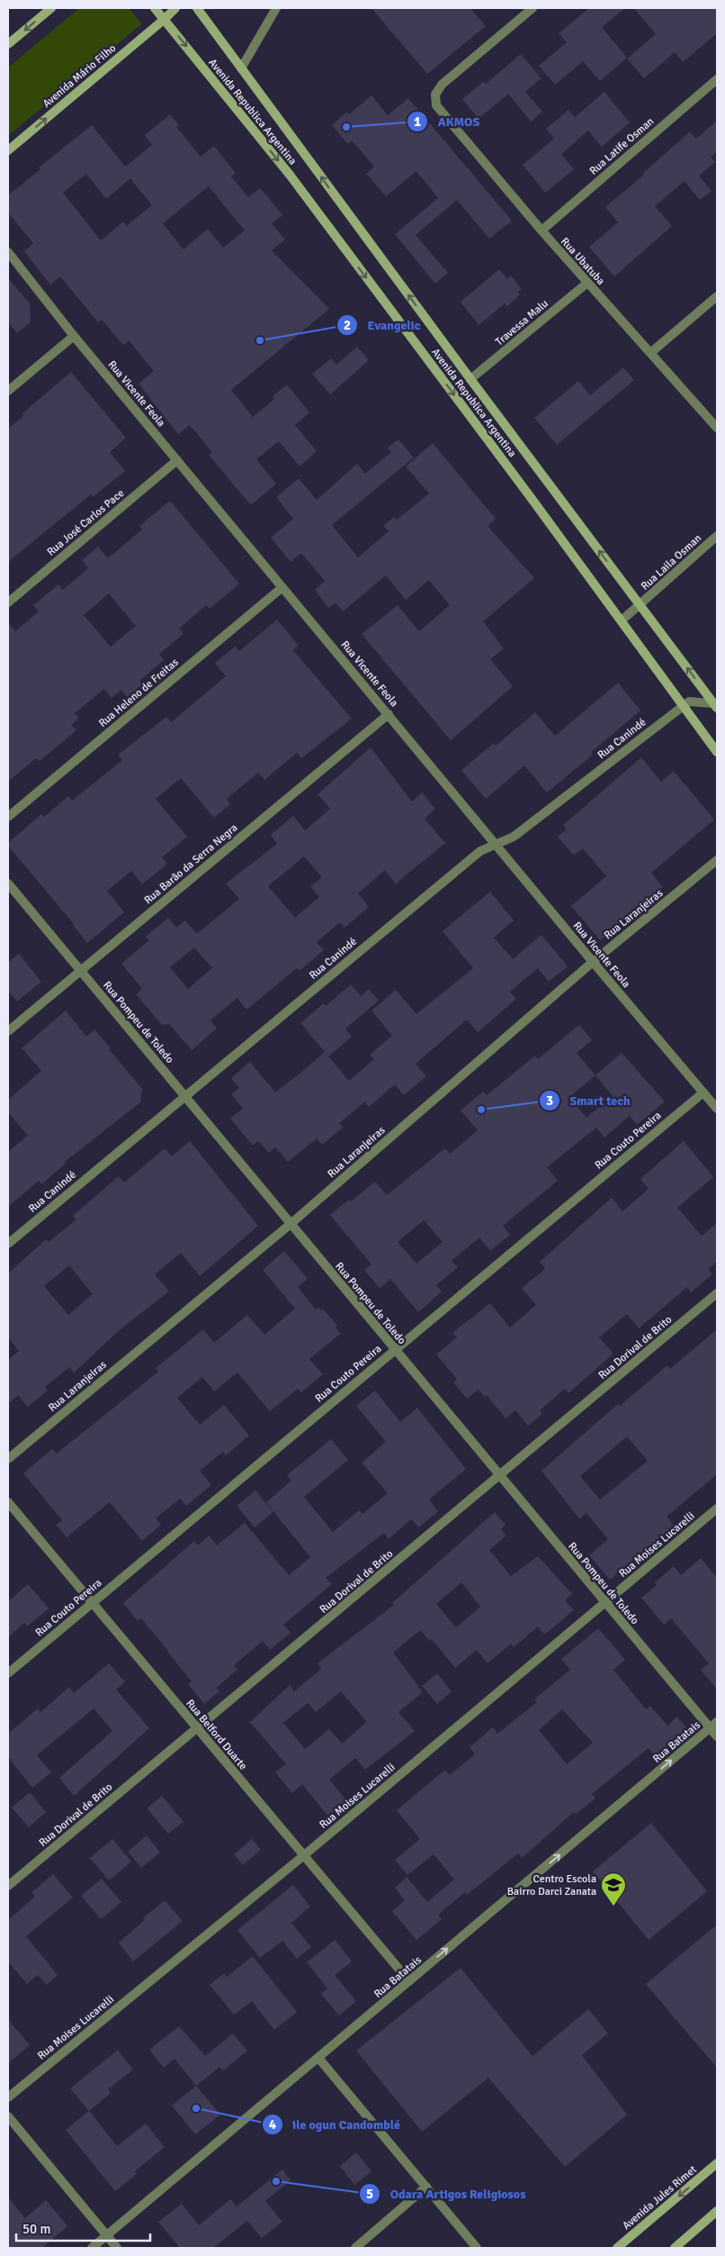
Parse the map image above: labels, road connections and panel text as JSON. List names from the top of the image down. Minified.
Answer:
{"streets":{"main road":["Avenida Mário Filho","Avenida Republica Argentina","Avenida Jules Rimet"],"street":["Rua Latife Osman","Rua Ubatuba","Travessa Malu","Rua Vicente Feola","Rua José Carlos Pace","Rua Laila Osman","Rua Heleno de Freitas","Rua Canindé","Rua Barão da Serra Negra","Rua Laranjeiras","Rua Pompeu de Toledo","Rua Couto Pereira","Rua Dorival de Brito","Rua Moises Lucarelli","Rua Belford Duarte","Rua Batatais"]},"crossings":[["Avenida Mário Filho","Avenida Republica Argentina"],["Avenida Republica Argentina","Travessa Malu"],["Avenida Republica Argentina","Rua Laila Osman"],["Avenida Republica Argentina","Rua Canindé"],["Rua Latife Osman","Rua Ubatuba"],["Rua Ubatuba","Travessa Malu"],["Rua Vicente Feola","Rua José Carlos Pace"],["Rua Vicente Feola","Rua Heleno de Freitas"],["Rua Vicente Feola","Rua Canindé"],["Rua Vicente Feola","Rua Barão da Serra Negra"],["Rua Vicente Feola","Rua Laranjeiras"],["Rua Vicente Feola","Rua Couto Pereira"],["Rua Canindé","Rua Pompeu de Toledo"],["Rua Barão da Serra Negra","Rua Pompeu de Toledo"],["Rua Laranjeiras","Rua Pompeu de Toledo"],["Rua Pompeu de Toledo","Rua Couto Pereira"],["Rua Pompeu de Toledo","Rua Dorival de Brito"],["Rua Pompeu de Toledo","Rua Moises Lucarelli"],["Rua Pompeu de Toledo","Rua Batatais"],["Rua Couto Pereira","Rua Belford Duarte"],["Rua Dorival de Brito","Rua Belford Duarte"],["Rua Moises Lucarelli","Rua Belford Duarte"],["Rua Belford Duarte","Rua Batatais"]],"one_way":["Avenida Mário Filho","Rua Batatais"],"places":{"other":["AKMOS","Evangelic","Smart tech","ile ogun Candomblé","Odara Artigos Religiosos"],"school or university":["Centro Escola Bairro Darci Zanata"]},"scale_bar":"50 m"}
